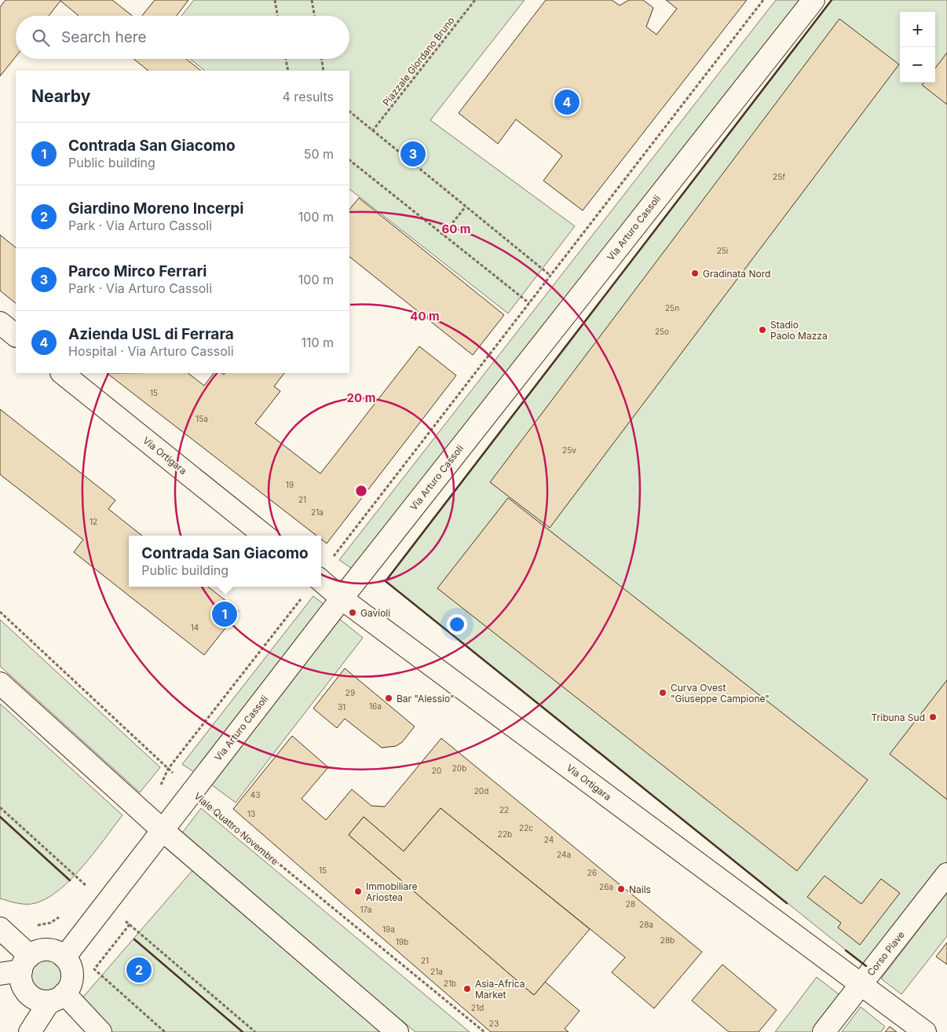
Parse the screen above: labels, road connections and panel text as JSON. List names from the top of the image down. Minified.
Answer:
{"streets":{"street":["Via Arturo Cassoli","Via Ortigara","Corso Piave"],"path":["Piazzale Giordano Bruno","Viale Quattro Novembre"]},"crossings":[["Via Arturo Cassoli","Via Ortigara"],["Via Arturo Cassoli","Viale Quattro Novembre"],["Via Ortigara","Corso Piave"]],"places":["Gradinata Nord","Stadio Paolo Mazza","Gavioli","Curva Ovest \"Giuseppe Campione\"","Bar \"Alessio\"","Tribuna Sud","Nails","Immobiliare Ariostea","Asia-Africa Market"],"house_numbers":["25f","25i","25n","25o","15","15a","25v","19","21","21a","12","14","29","16a","31","20b","20","20d","43","22","13","22c","22b","24","24a","15","26","26a","28","17a","28a","19a","28b","19b","21","21a","21b","21d","23"],"page":{"map_buttons":["+","−"],"search":"Search here","heading":["Nearby","4 results"],"pins":["4","3","1","2"],"list":[{"mark":"1","name":"Contrada San Giacomo","note":"Public building","value":"50 m"},{"mark":"2","name":"Giardino Moreno Incerpi","note":"Park · Via Arturo Cassoli","value":"100 m"},{"mark":"3","name":"Parco Mirco Ferrari","note":"Park · Via Arturo Cassoli","value":"100 m"},{"mark":"4","name":"Azienda USL di Ferrara","note":"Hospital · Via Arturo Cassoli","value":"110 m"}],"popup":["Contrada San Giacomo","Public building"]},"rings":["60 m","40 m","20 m"]}
